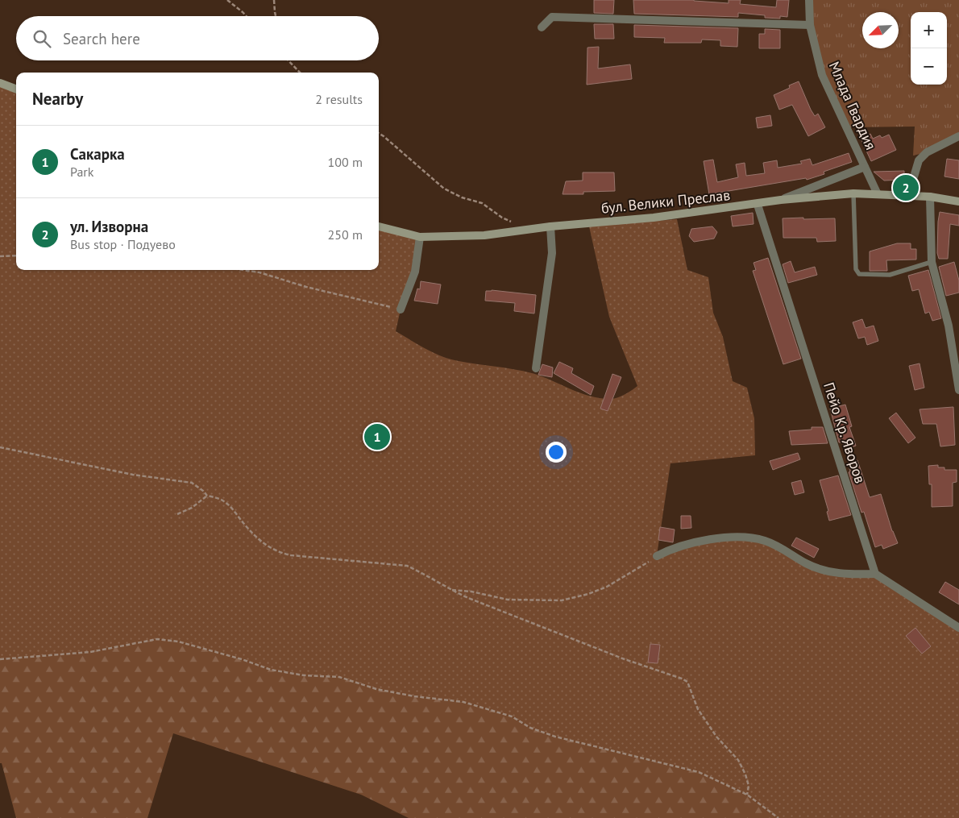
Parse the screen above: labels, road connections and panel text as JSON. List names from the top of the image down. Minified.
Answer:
{"streets":{"main road":["бул. Велики Преслав"],"street":["Млада Гвардия","Пейо Кр. Яворов"]},"crossings":[["Млада Гвардия","бул. Велики Преслав"],["бул. Велики Преслав","Пейо Кр. Яворов"]],"north":"bottom left","page":{"map_buttons":["+","−"],"search":"Search here","heading":["Nearby","2 results"],"list":[{"mark":"1","name":"Сакарка","note":"Park","value":"100 m"},{"mark":"2","name":"ул. Изворна","note":"Bus stop · Подуево","value":"250 m"}],"pins":["2","1"]}}
